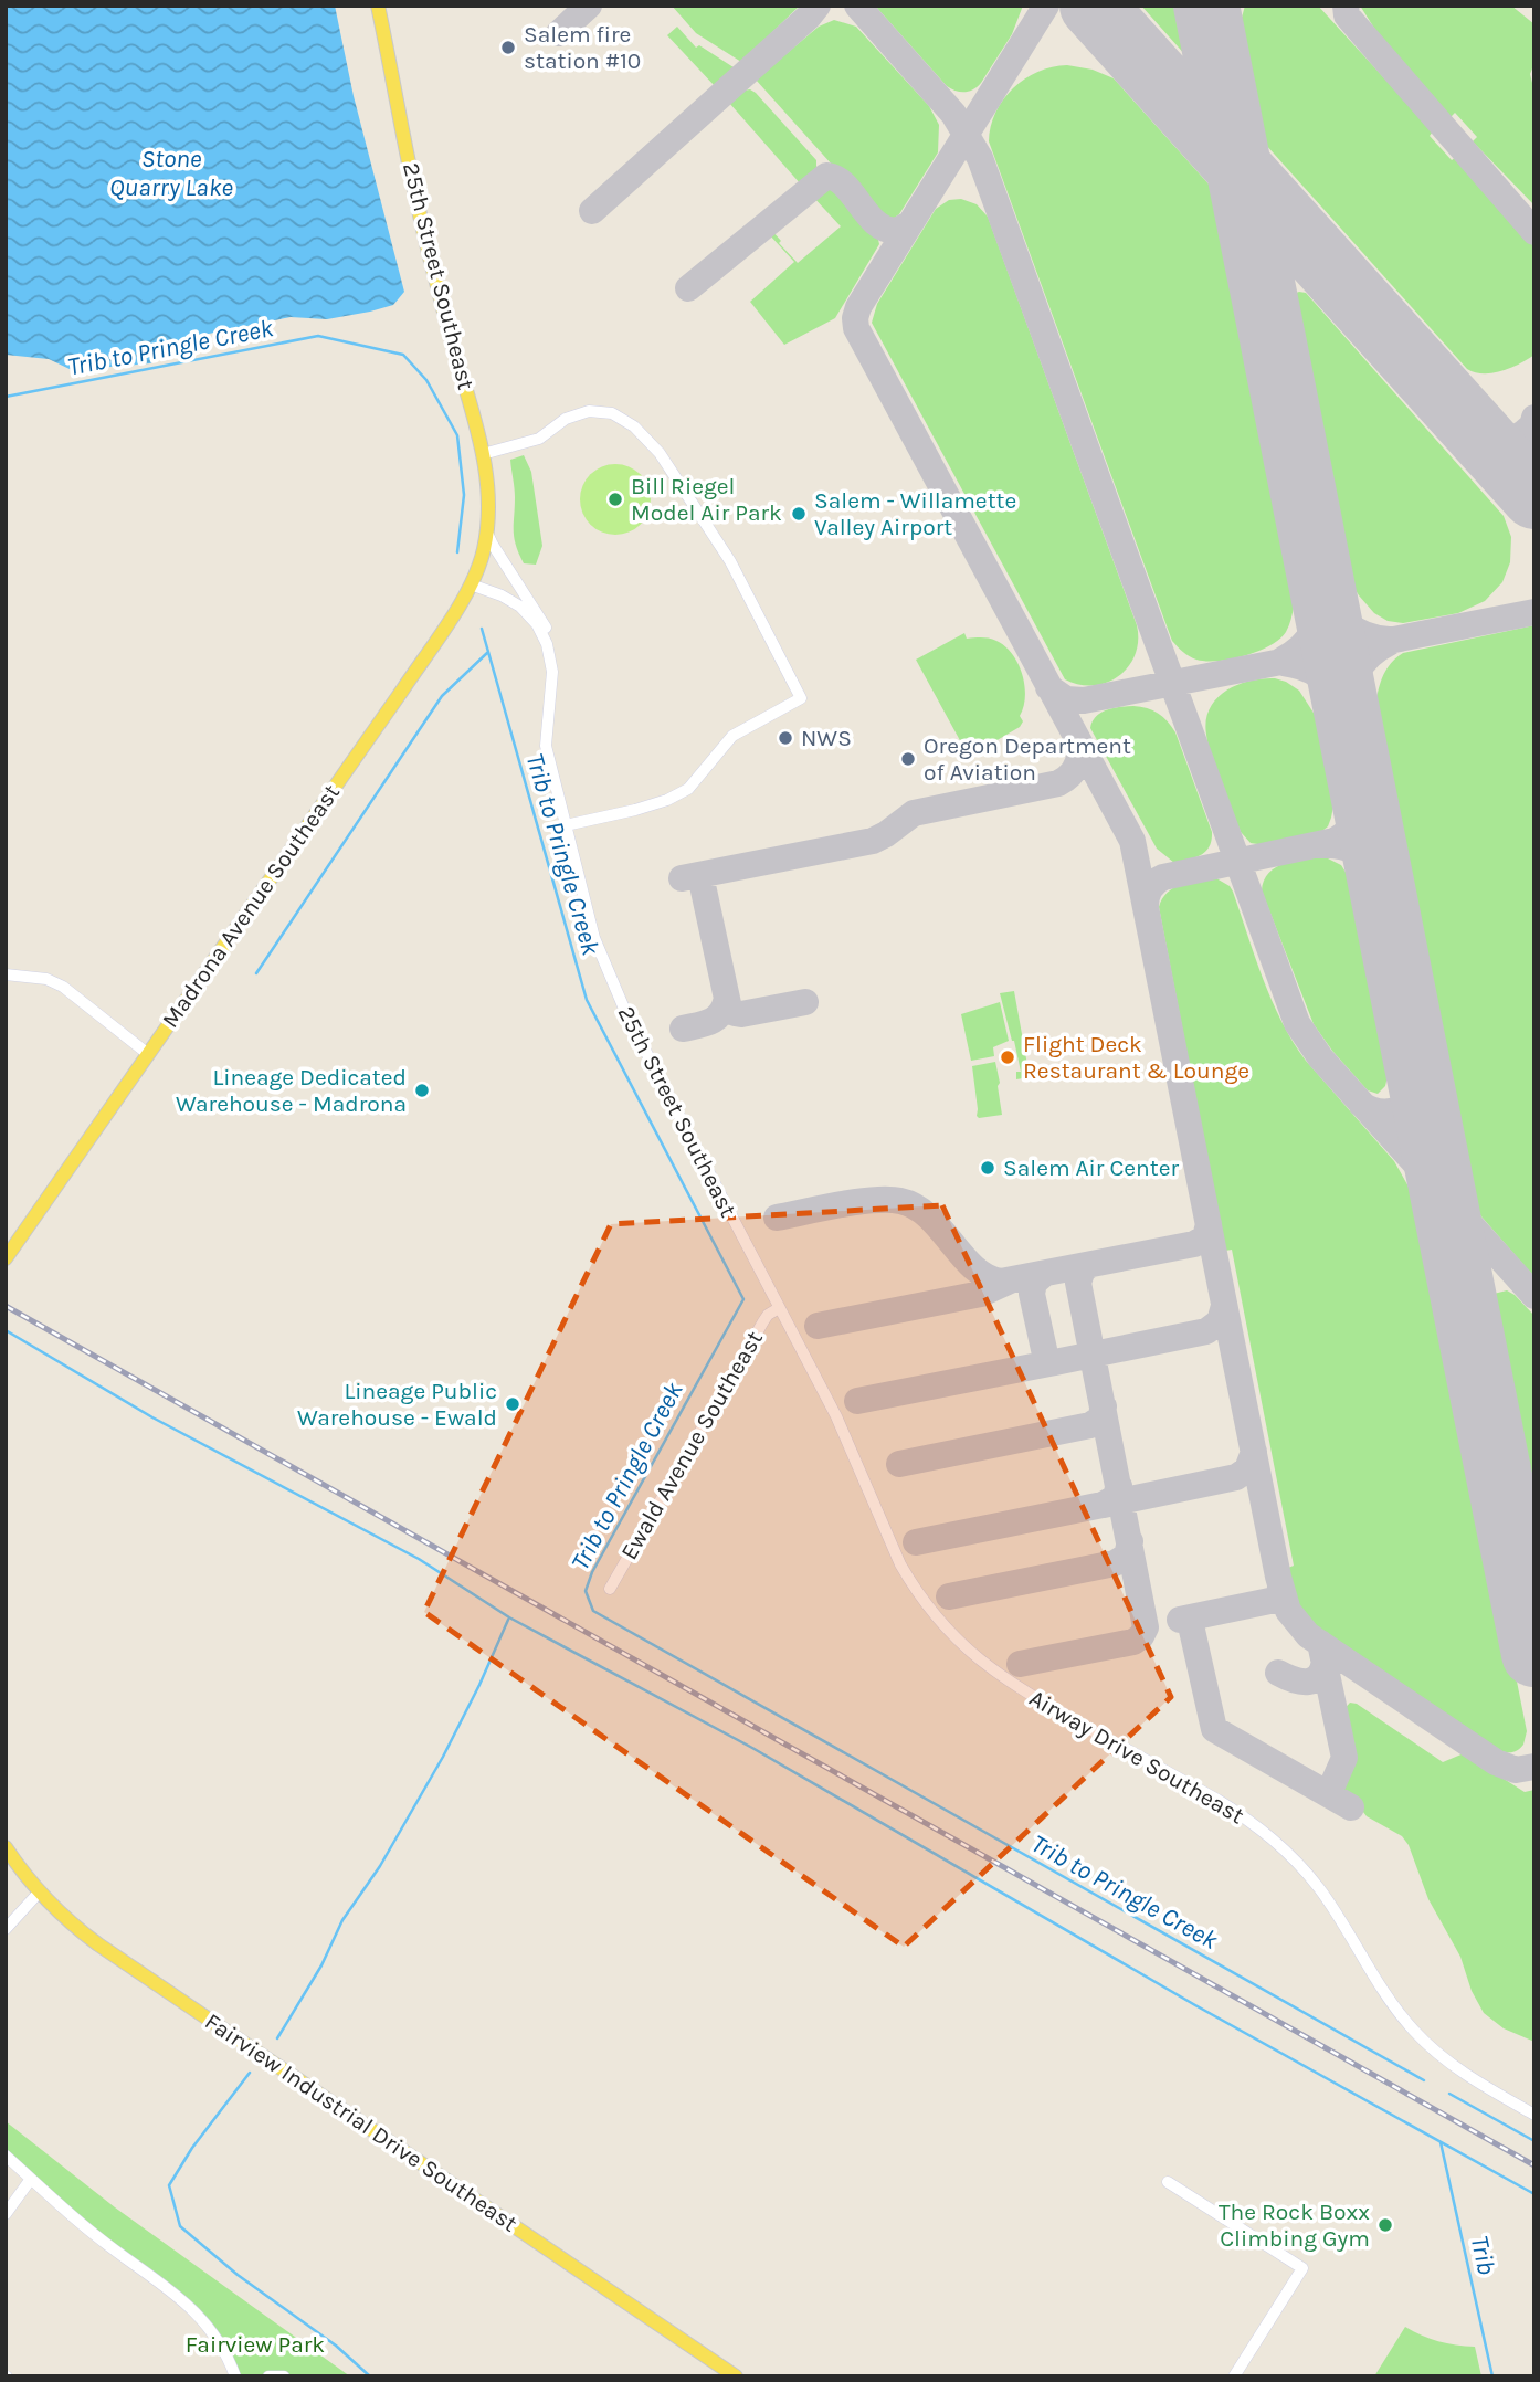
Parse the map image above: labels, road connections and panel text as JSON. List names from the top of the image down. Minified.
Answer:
{"streets":{"main road":["25th Street Southeast","Madrona Avenue Southeast","Fairview Industrial Drive Southeast"],"street":["Ewald Avenue Southeast","Airway Drive Southeast"]},"crossings":[["25th Street Southeast","Madrona Avenue Southeast"],["25th Street Southeast","Ewald Avenue Southeast"],["25th Street Southeast","Airway Drive Southeast"]],"water":["Stone Quarry Lake","Trib to Pringle Creek","Trib"],"parks":["Fairview Park"],"places":["Salem fire station #10","Bill Riegel Model Air Park","Salem - Willamette Valley Airport","NWS","Oregon Department of Aviation","Flight Deck Restaurant & Lounge","Lineage Dedicated Warehouse - Madrona","Salem Air Center","Lineage Public Warehouse - Ewald","The Rock Boxx Climbing Gym"]}
